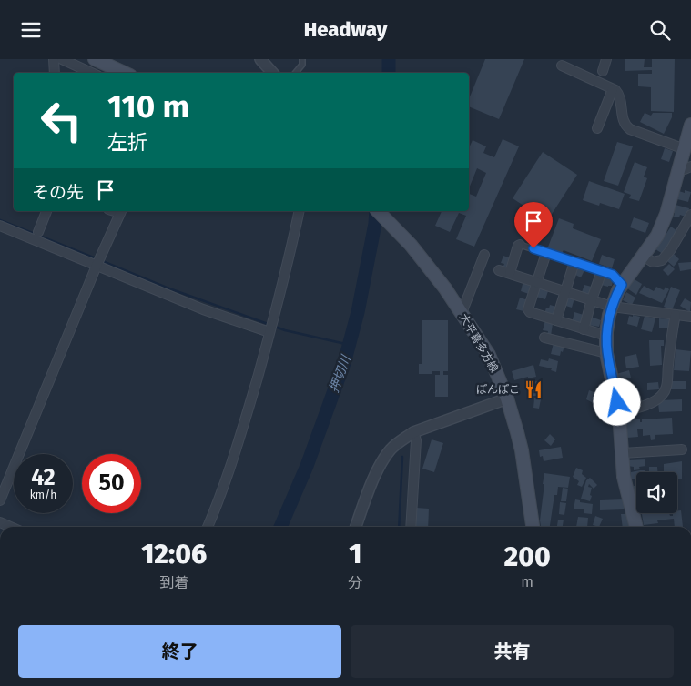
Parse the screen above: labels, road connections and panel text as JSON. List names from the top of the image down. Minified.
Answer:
{"streets":{"main road":["大平喜多方線"]},"water":["押切川"],"places":{"restaurant":["ぽんぽこ"]},"page":{"header":"Headway","turn":["110 m","左折"],"then":"その先","speed":"42 km/h","limit":"50","eta":["12:06","到着","1","分","200","m"],"buttons":["終了","共有"]}}
